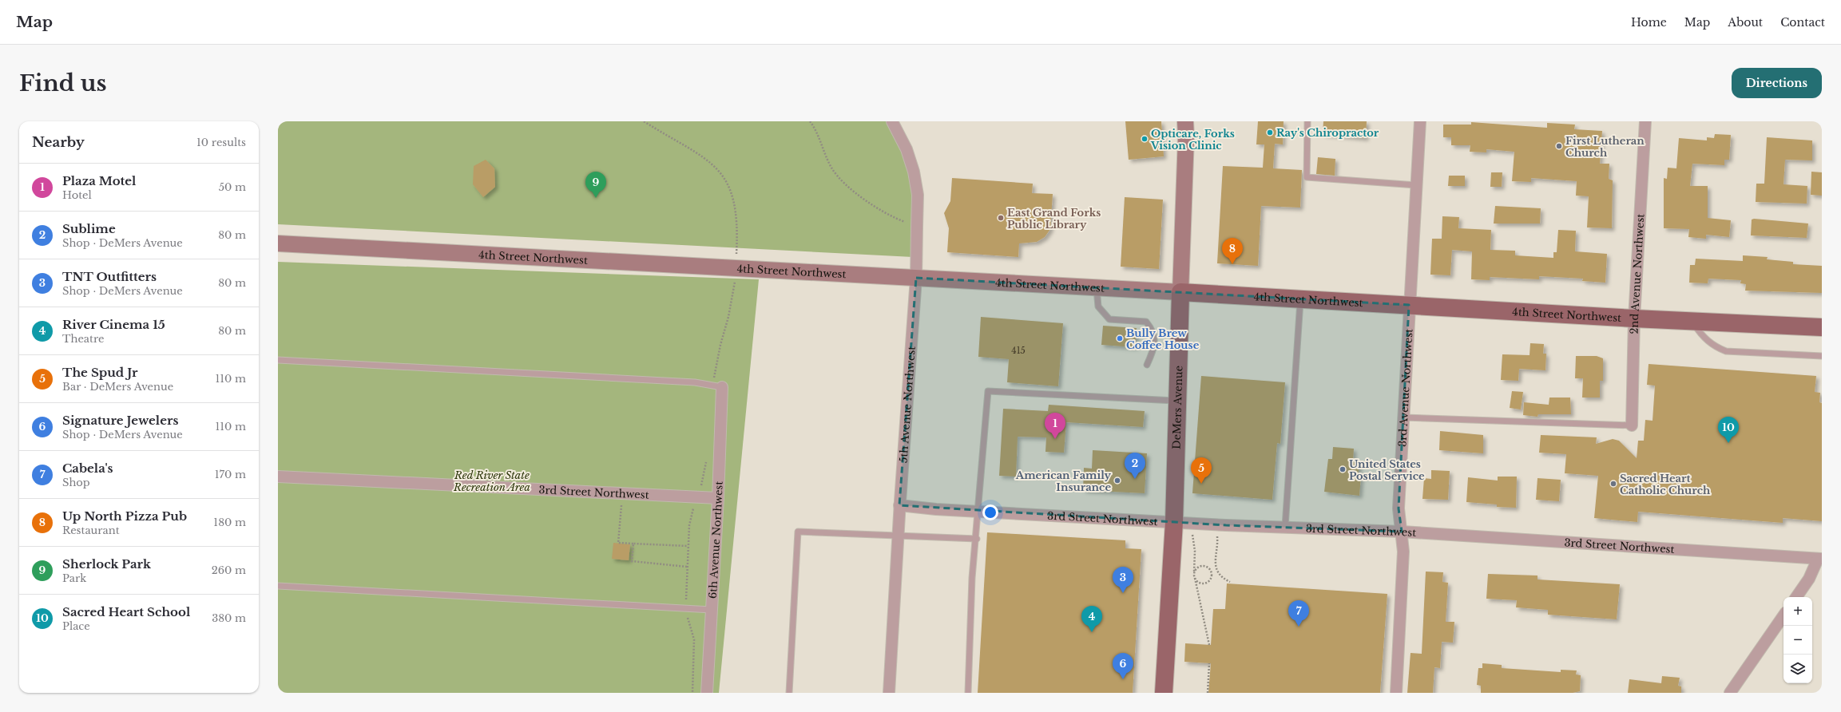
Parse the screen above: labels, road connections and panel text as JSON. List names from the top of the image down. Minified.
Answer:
{"streets":{"main road":["4th Street Northwest","DeMers Avenue"],"street":["2nd Avenue Northwest","3rd Avenue Northwest","5th Avenue Northwest","3rd Street Northwest","6th Avenue Northwest"]},"crossings":[["4th Street Northwest","2nd Avenue Northwest"],["4th Street Northwest","3rd Avenue Northwest"],["4th Street Northwest","5th Avenue Northwest"],["4th Street Northwest","DeMers Avenue"],["3rd Avenue Northwest","3rd Street Northwest"],["5th Avenue Northwest","3rd Street Northwest"],["DeMers Avenue","3rd Street Northwest"],["3rd Street Northwest","6th Avenue Northwest"]],"parks":["Red River State Recreation Area"],"places":["Ray's Chiropractor","Opticare, Forks Vision Clinic","First Lutheran Church","East Grand Forks Public Library","Bully Brew Coffee House","United States Postal Service","American Family Insurance","Sacred Heart Catholic Church"],"house_numbers":["415"],"page":{"header":"Map","nav":["Home","Map","About","Contact"],"buttons":"Directions","title":"Find us","heading":["Nearby","10 results"],"list":[{"mark":"1","name":"Plaza Motel","note":"Hotel","value":"50 m"},{"mark":"2","name":"Sublime","note":"Shop · DeMers Avenue","value":"80 m"},{"mark":"3","name":"TNT Outfitters","note":"Shop · DeMers Avenue","value":"80 m"},{"mark":"4","name":"River Cinema 15","note":"Theatre","value":"80 m"},{"mark":"5","name":"The Spud Jr","note":"Bar · DeMers Avenue","value":"110 m"},{"mark":"6","name":"Signature Jewelers","note":"Shop · DeMers Avenue","value":"110 m"},{"mark":"7","name":"Cabela's","note":"Shop","value":"170 m"},{"mark":"8","name":"Up North Pizza Pub","note":"Restaurant","value":"180 m"},{"mark":"9","name":"Sherlock Park","note":"Park","value":"260 m"},{"mark":"10","name":"Sacred Heart School","note":"Place","value":"380 m"}],"pins":["9","8","1","10","2","5","3","7","4","6"],"map_buttons":["+","−"]}}
